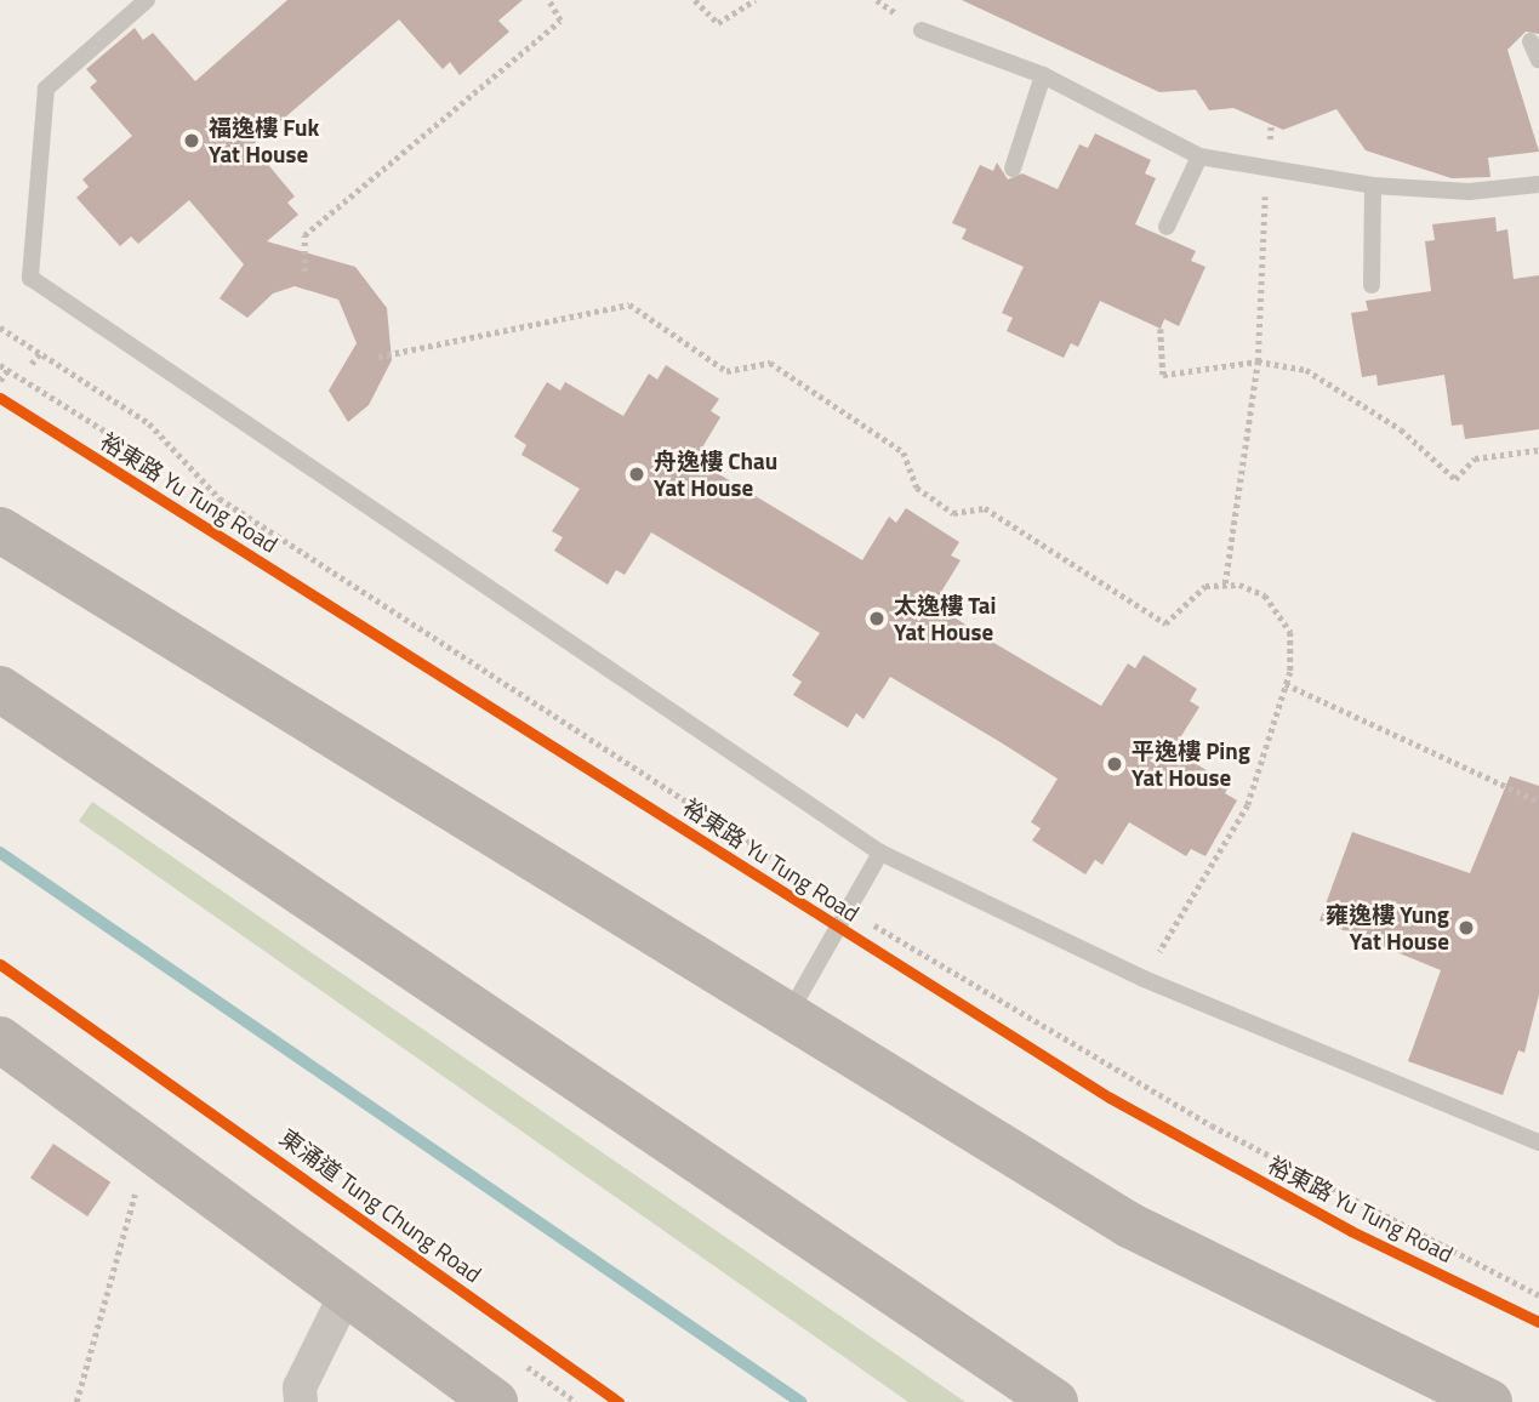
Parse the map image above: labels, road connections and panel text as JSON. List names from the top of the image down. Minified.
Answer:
{"streets":{"cycle path":["裕東路 Yu Tung Road","東涌道 Tung Chung Road"]},"places":["福逸樓 Fuk Yat House","舟逸樓 Chau Yat House","太逸樓 Tai Yat House","平逸樓 Ping Yat House","雍逸樓 Yung Yat House"]}
